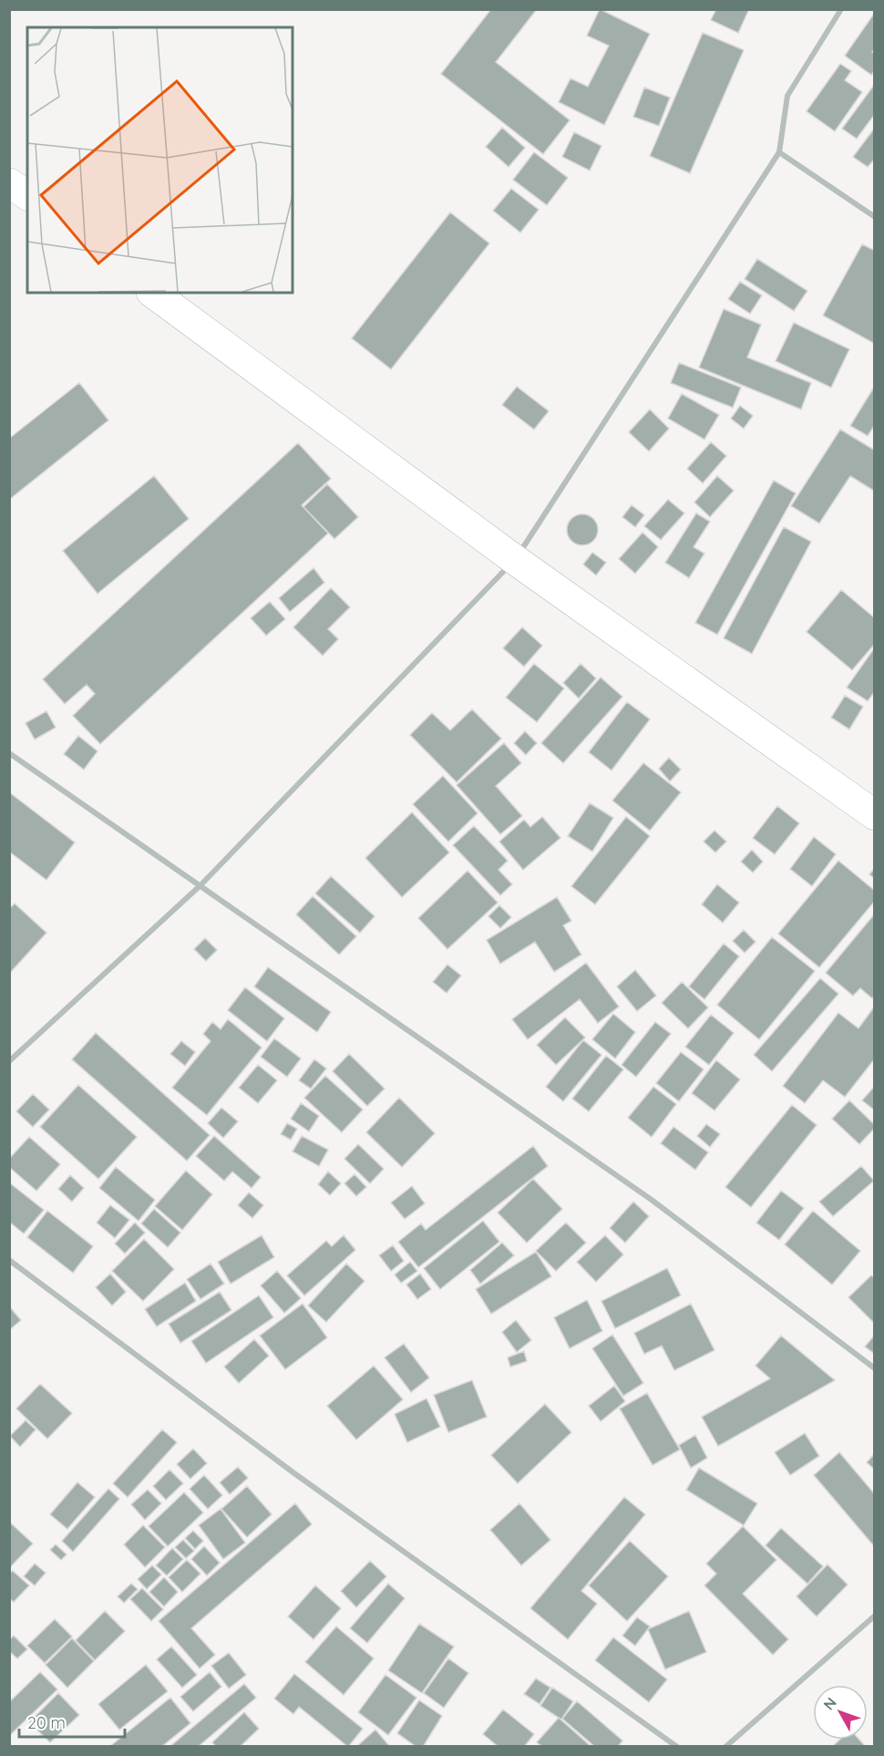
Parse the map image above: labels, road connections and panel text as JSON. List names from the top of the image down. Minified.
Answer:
{"scale_bar":"20 m","north":"top left"}
